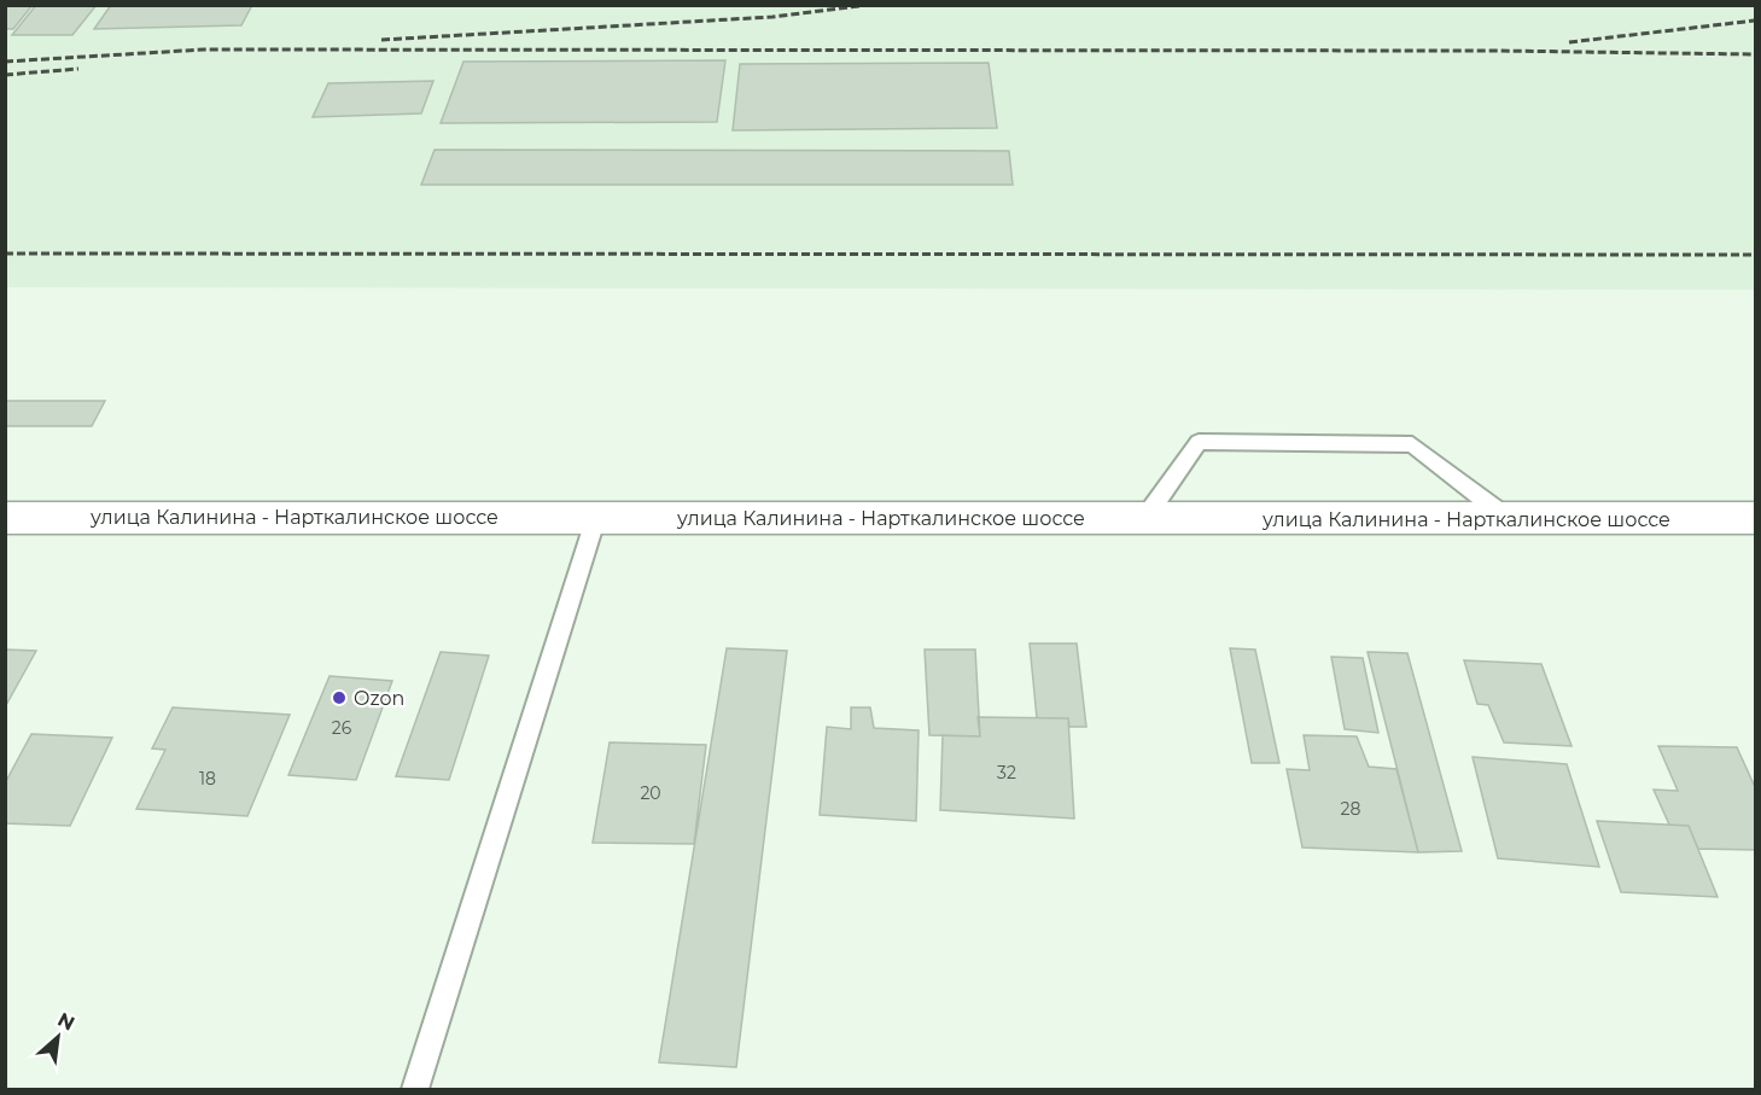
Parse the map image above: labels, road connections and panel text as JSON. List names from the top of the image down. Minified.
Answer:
{"streets":{"main road":["улица Калинина - Нарткалинское шоссе"]},"places":["Ozon"],"house_numbers":["26","32","18","20","28"],"north":"top right"}
